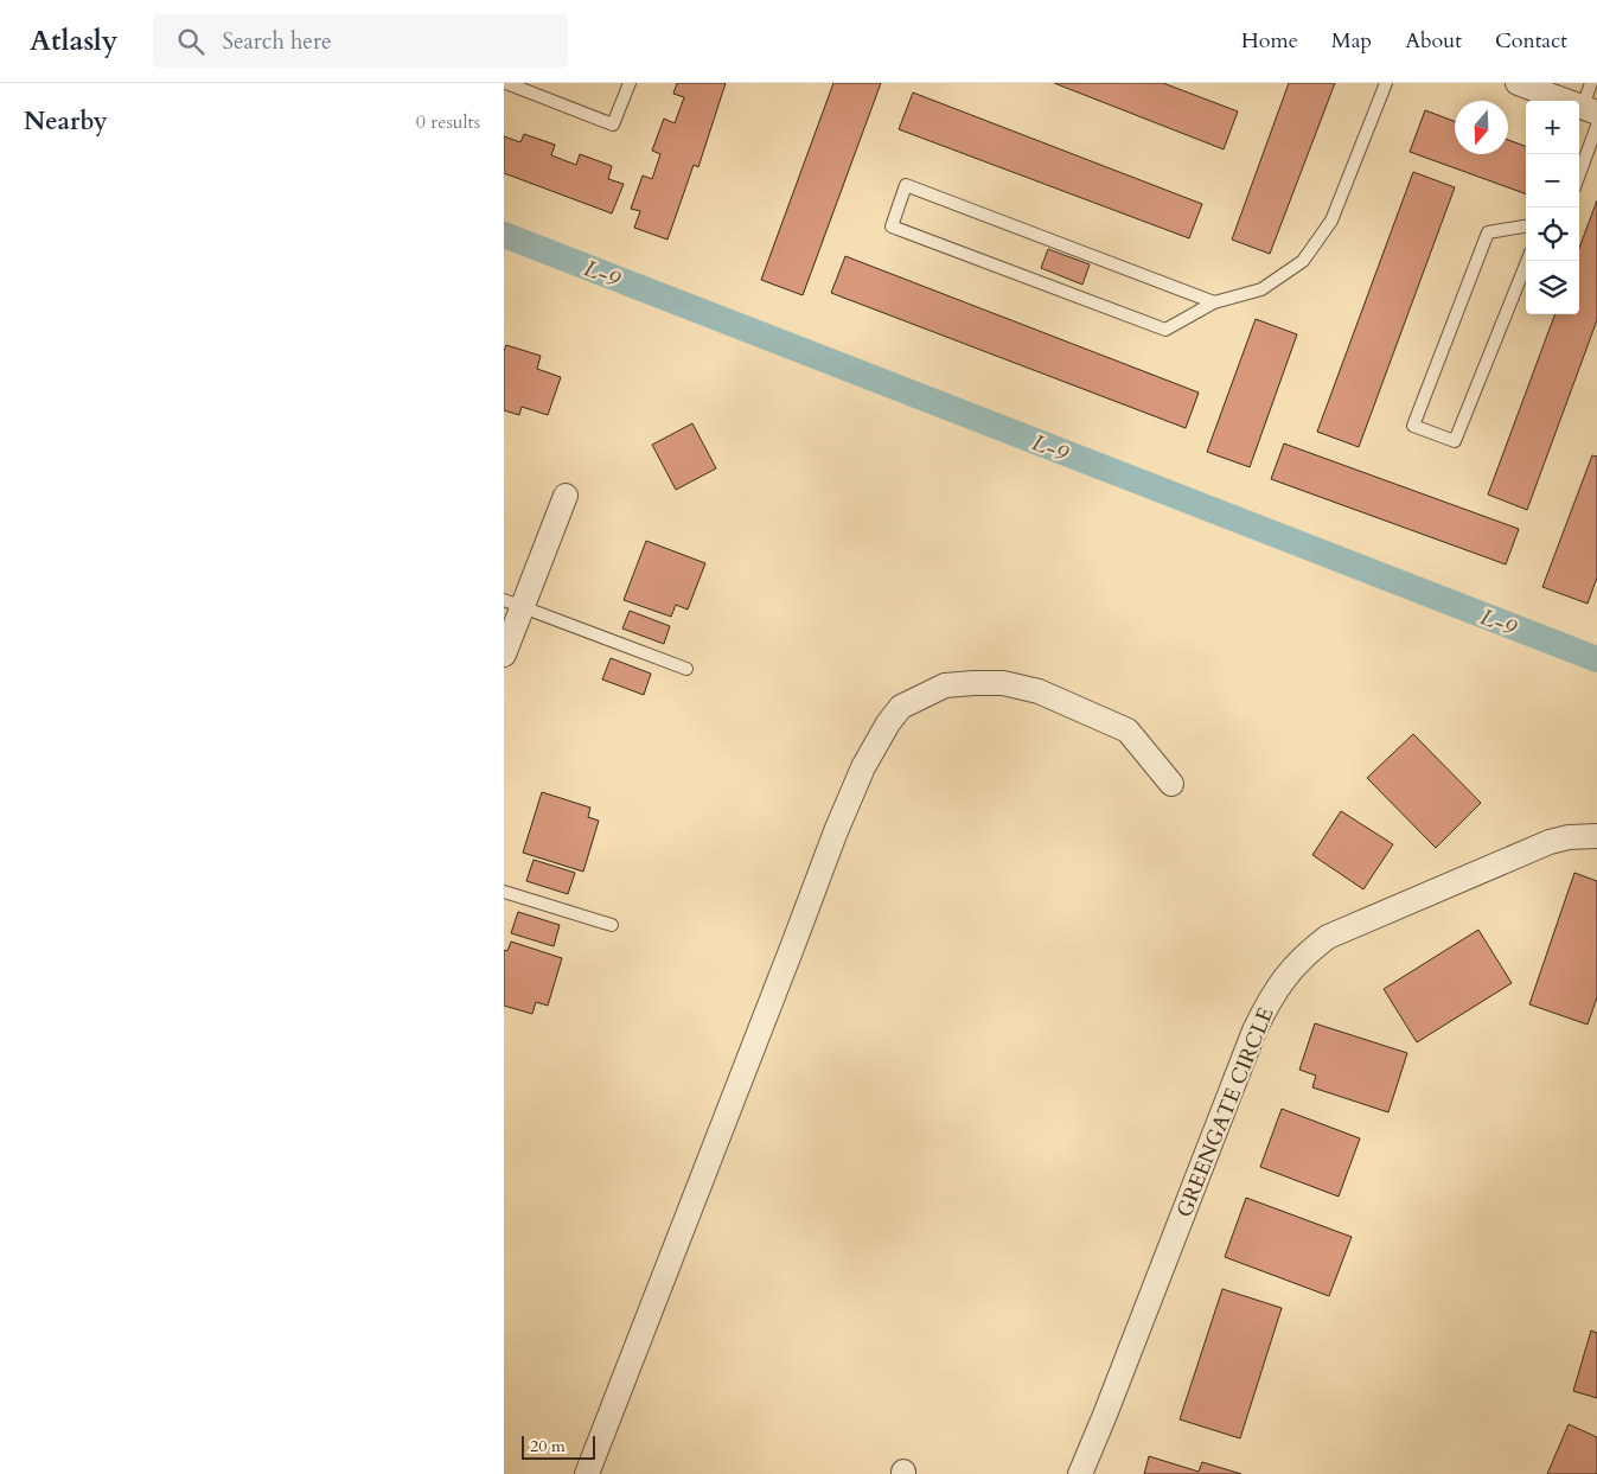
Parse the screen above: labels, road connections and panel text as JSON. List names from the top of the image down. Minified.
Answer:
{"streets":{"street":["GREENGATE CIRCLE"]},"water":["L-9"],"scale_bar":"20 m","north":"bottom","page":{"header":"Atlasly","search":"Search here","nav":["Home","Map","About","Contact"],"heading":["Nearby","0 results"],"map_buttons":["+","−"],"scale":"20 m"}}
